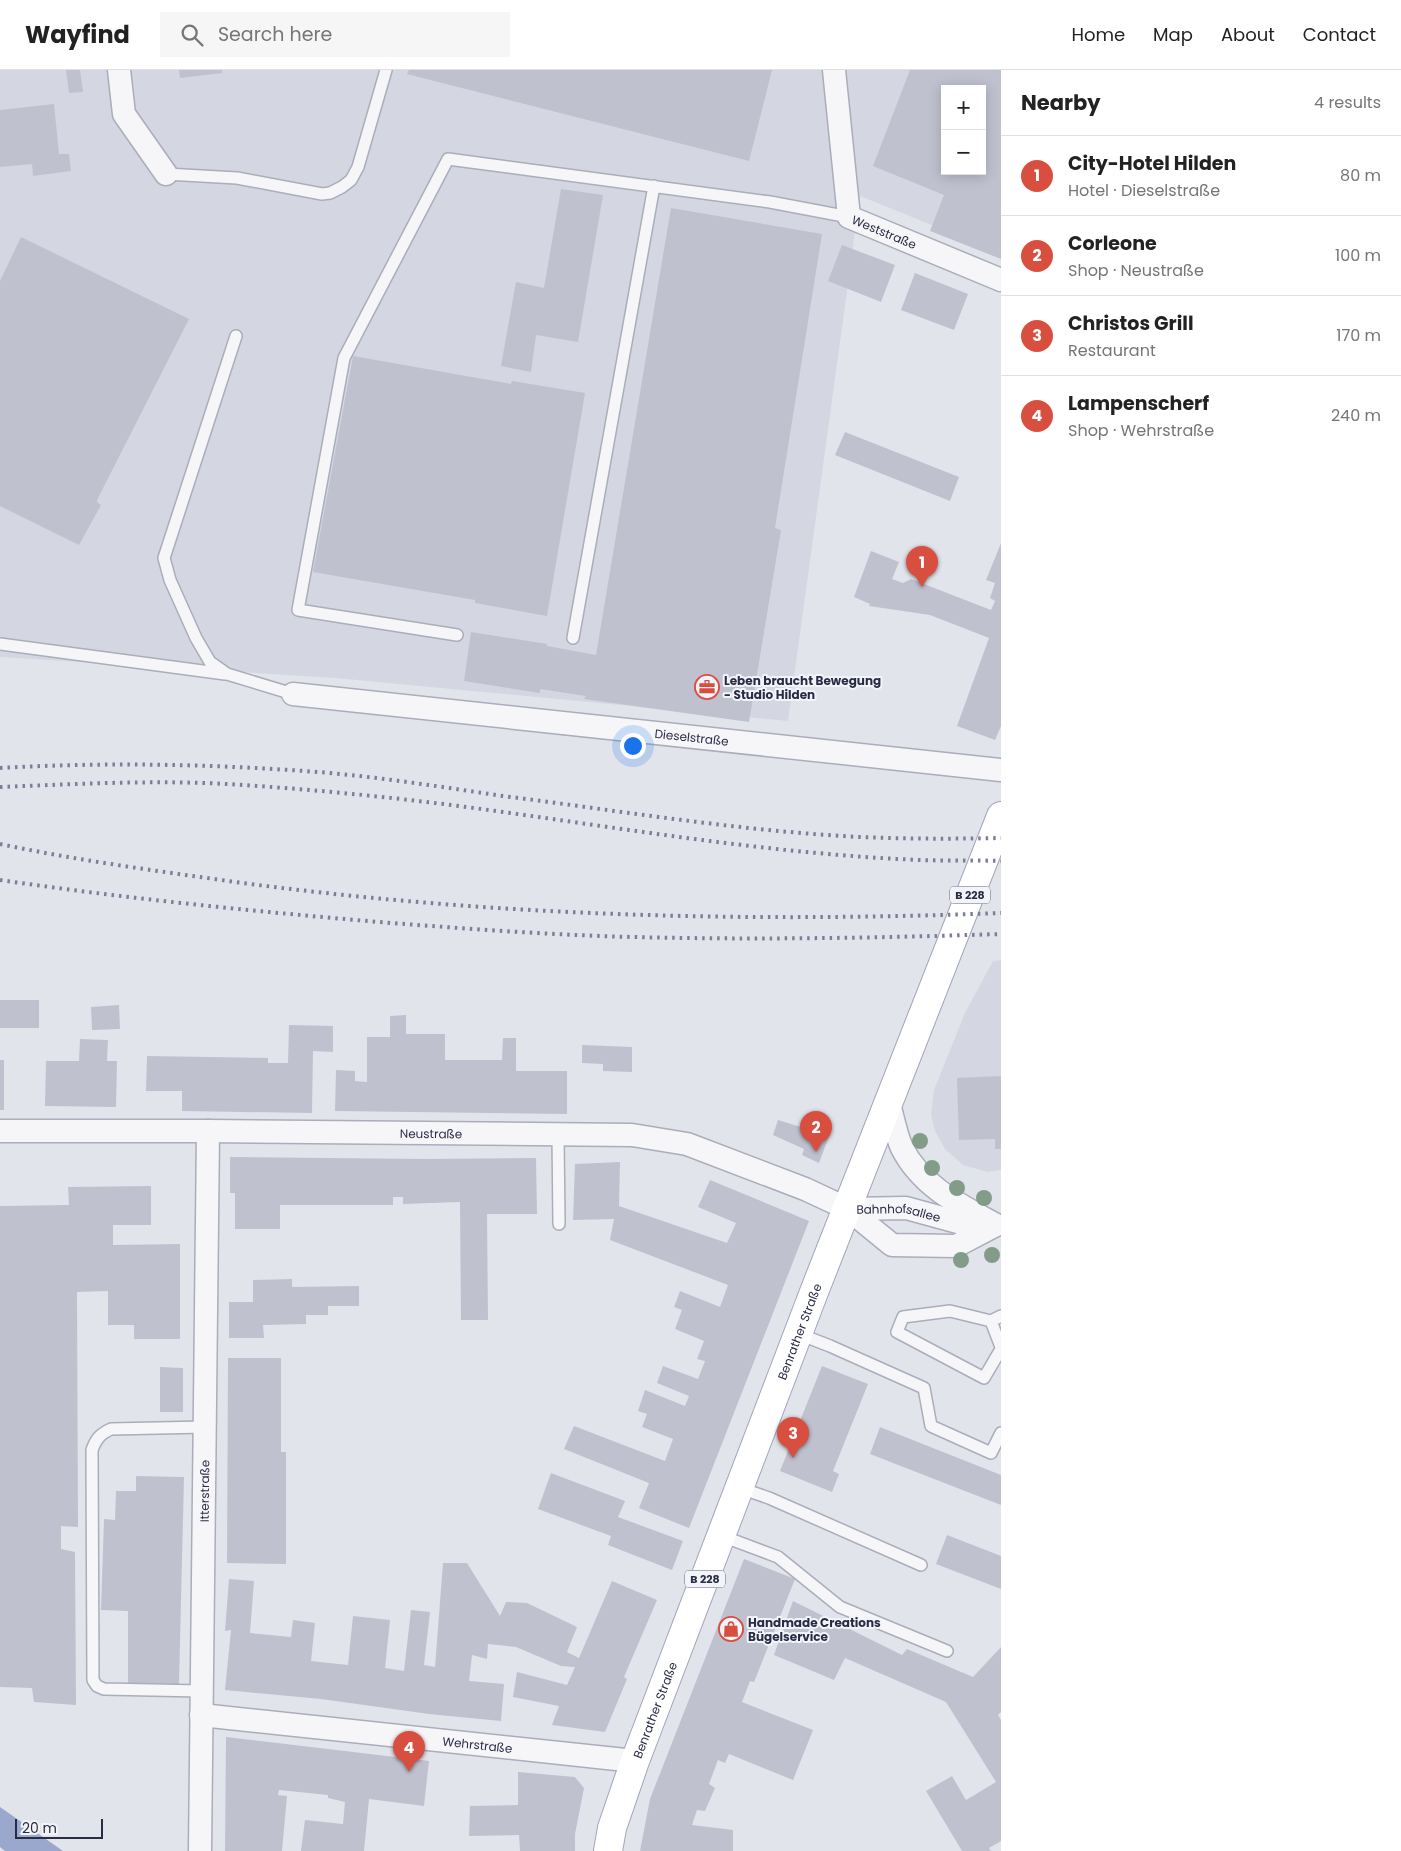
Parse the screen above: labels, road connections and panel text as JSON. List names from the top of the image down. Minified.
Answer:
{"streets":{"main road":["B 228","Benrather Straße"],"street":["Weststraße","Dieselstraße","Neustraße","Bahnhofsallee","Itterstraße","Wehrstraße"]},"crossings":[["Neustraße","Bahnhofsallee"],["Neustraße","Benrather Straße"],["Neustraße","Itterstraße"],["Bahnhofsallee","Benrather Straße"],["Benrather Straße","Wehrstraße"],["Itterstraße","Wehrstraße"]],"places":{"office":["Leben braucht Bewegung - Studio Hilden"],"shop":["Handmade Creations Bügelservice"]},"scale_bar":"20 m","page":{"header":"Wayfind","search":"Search here","nav":["Home","Map","About","Contact"],"heading":["Nearby","4 results"],"map_buttons":["+","−"],"list":[{"mark":"1","name":"City-Hotel Hilden","note":"Hotel · Dieselstraße","value":"80 m"},{"mark":"2","name":"Corleone","note":"Shop · Neustraße","value":"100 m"},{"mark":"3","name":"Christos Grill","note":"Restaurant","value":"170 m"},{"mark":"4","name":"Lampenscherf","note":"Shop · Wehrstraße","value":"240 m"}],"pins":["1","2","3","4"],"scale":"20 m"}}
